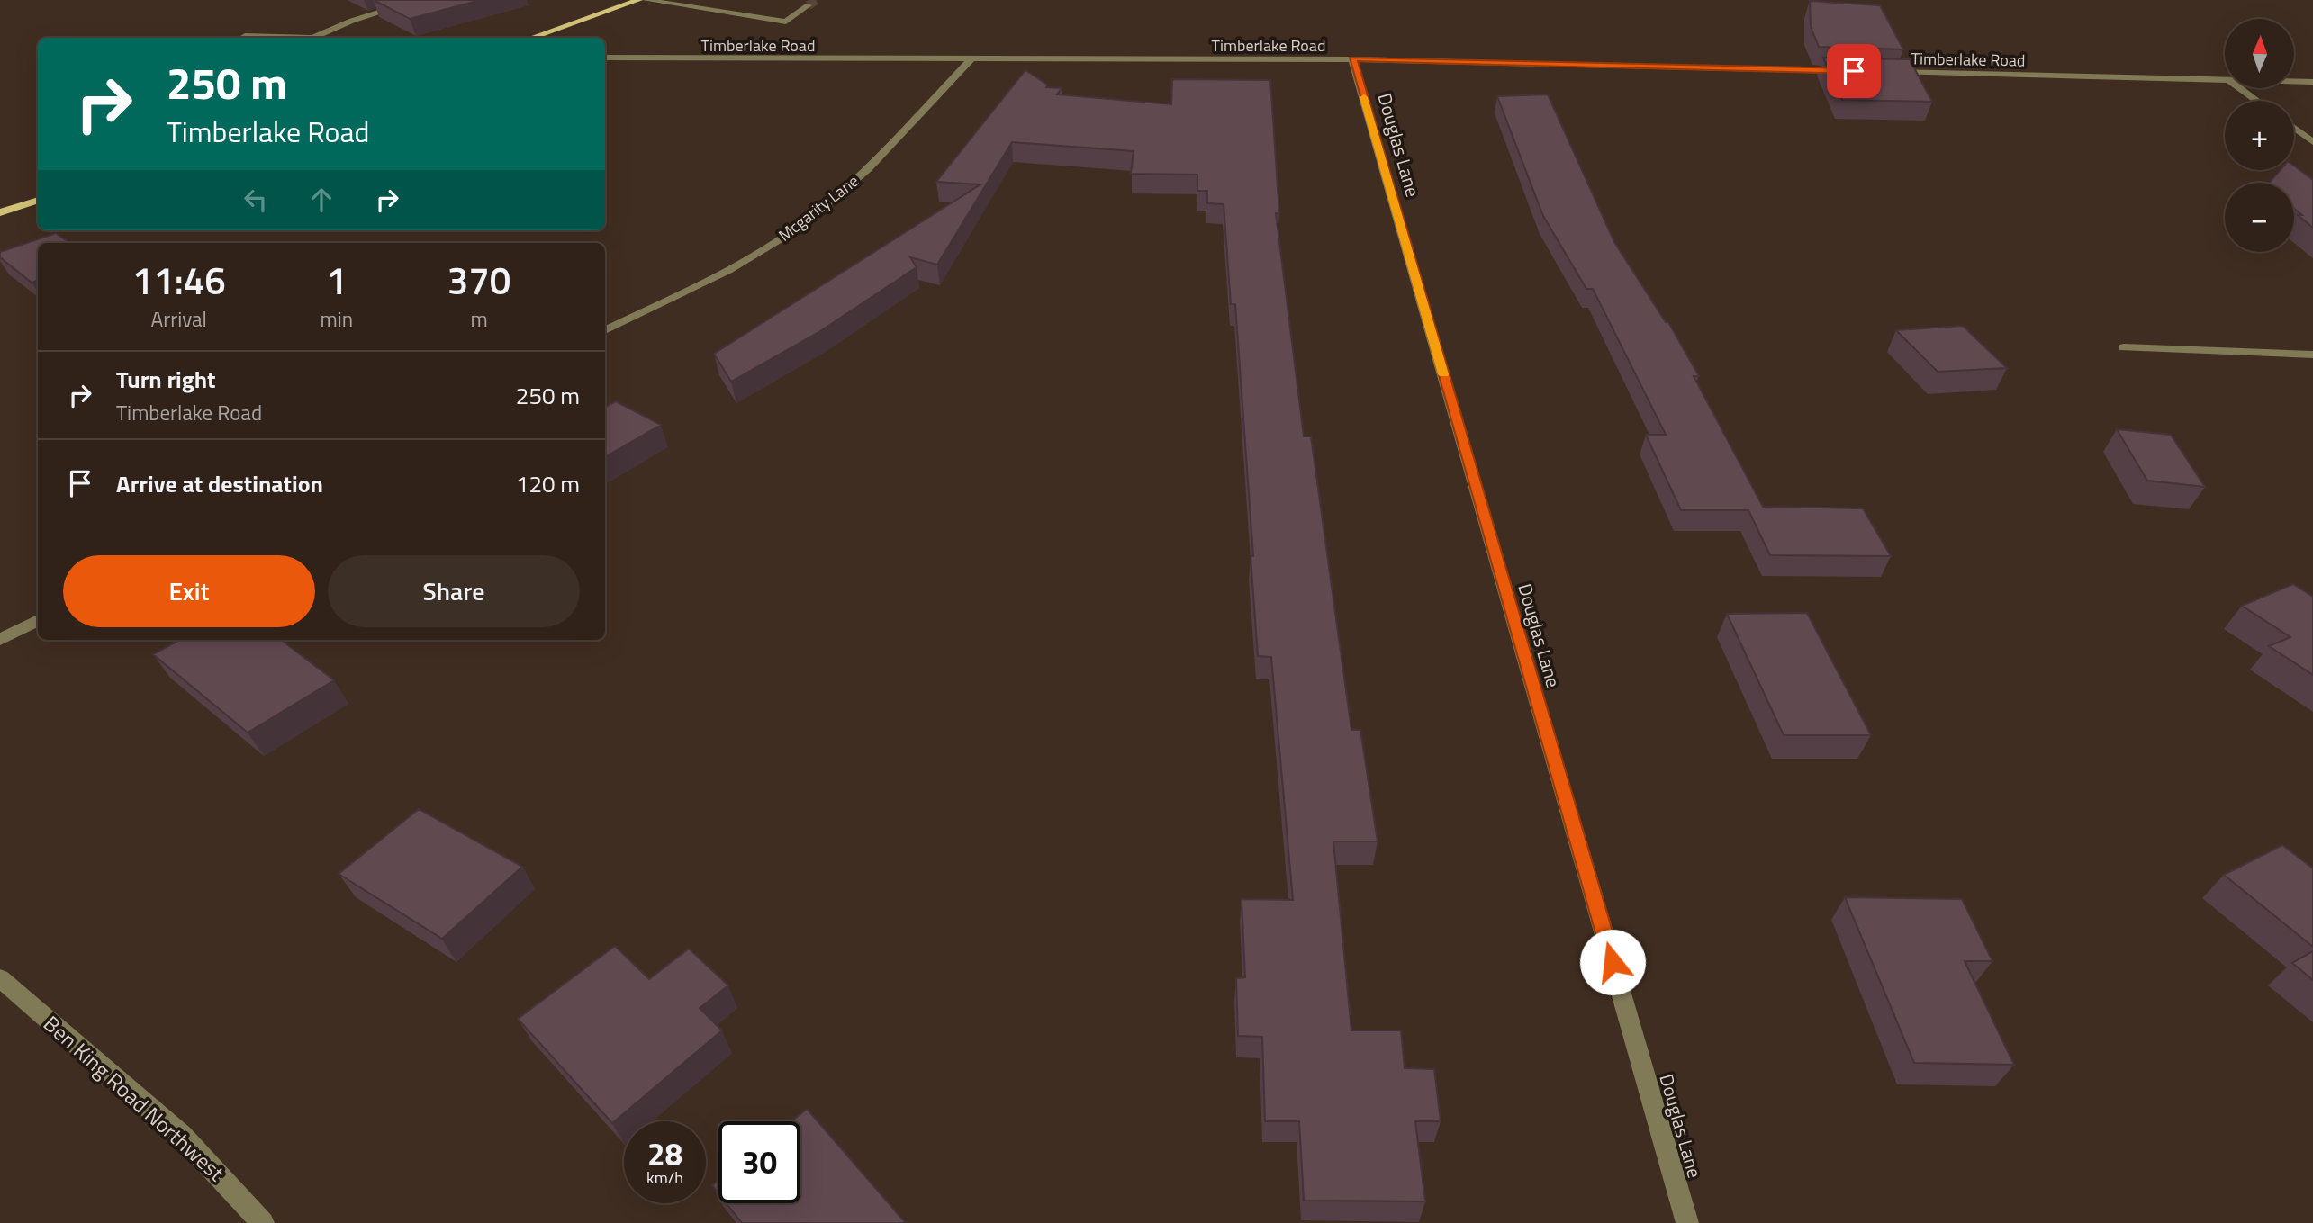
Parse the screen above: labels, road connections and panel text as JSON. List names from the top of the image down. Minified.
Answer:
{"streets":{"street":["Timberlake Road","Douglas Lane","Mcgarity Lane","Ben King Road Northwest"]},"crossings":[["Timberlake Road","Douglas Lane"],["Timberlake Road","Mcgarity Lane"]],"north":"top","page":{"map_buttons":["+","−"],"turn":["250 m","Timberlake Road"],"eta":["11:46","Arrival","1","min","370","m"],"list":[{"name":"Turn right","note":"Timberlake Road","value":"250 m"},{"name":"Arrive at destination","value":"120 m"}],"buttons":["Exit","Share"],"speed":"28 km/h","limit":"30"}}
